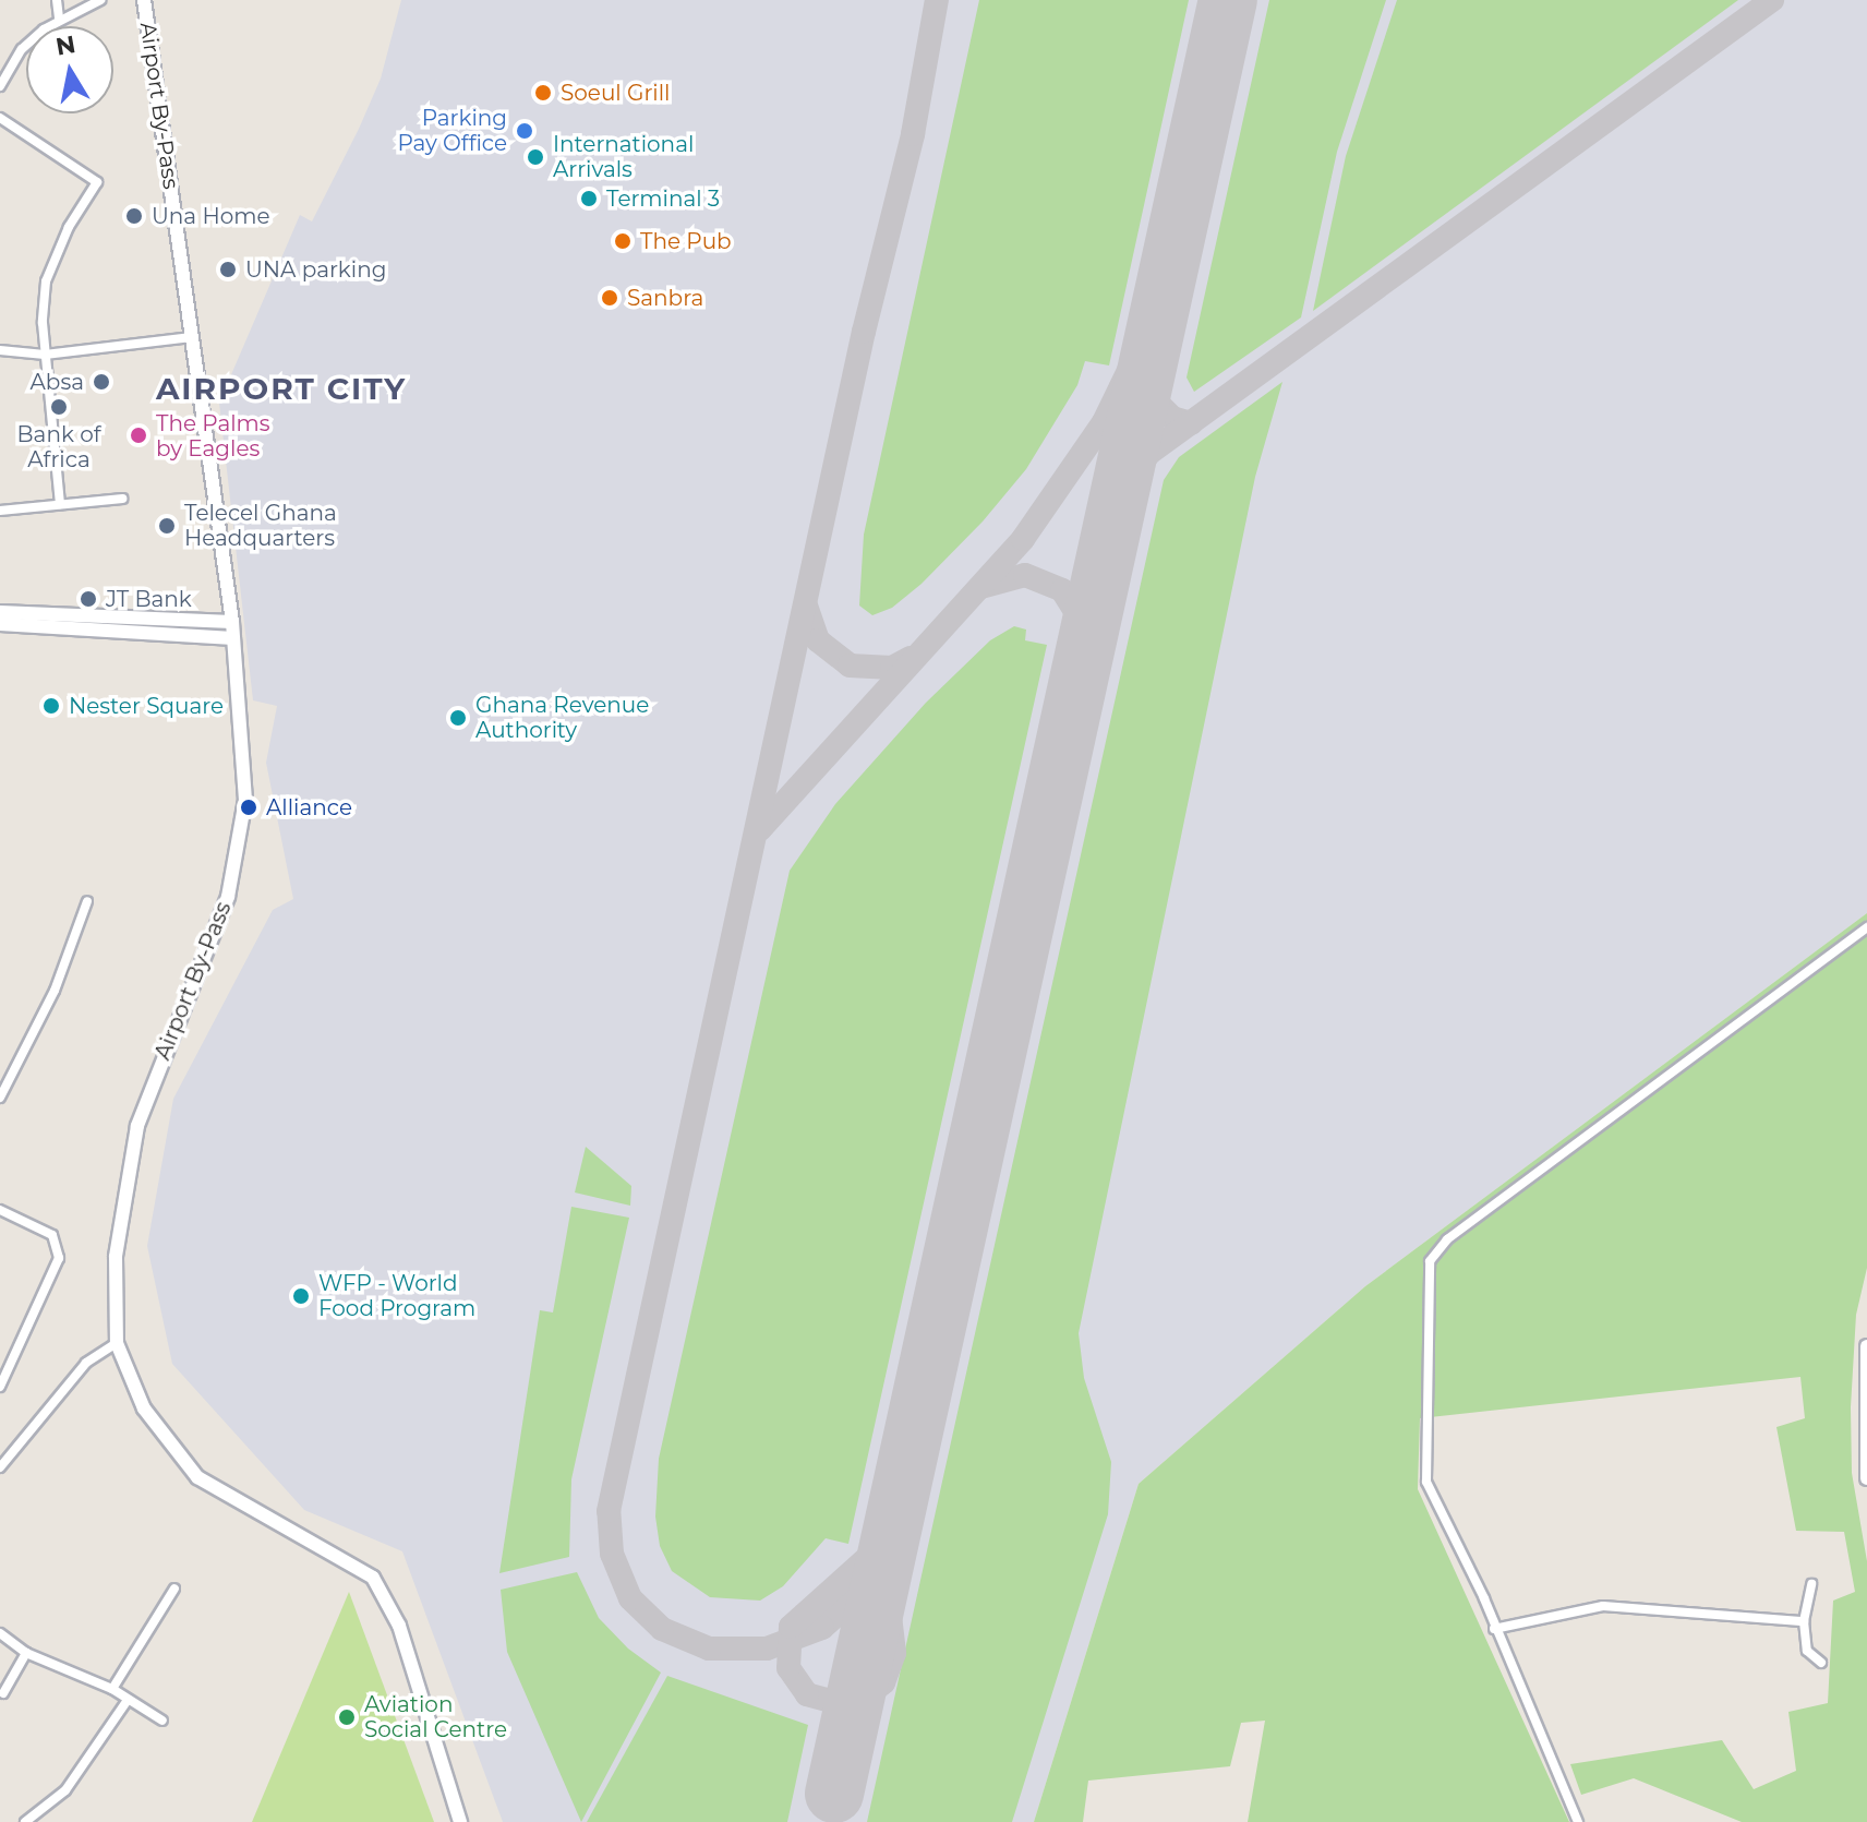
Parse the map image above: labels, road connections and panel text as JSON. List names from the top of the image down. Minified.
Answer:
{"streets":{"main road":["Airport By-Pass"]},"districts":["AIRPORT CITY"],"places":["Soeul Grill","Parking Pay Office","International Arrivals","Terminal 3","Una Home","The Pub","UNA parking","Sanbra","Absa","Bank of Africa","The Palms by Eagles","Telecel Ghana Headquarters","JT Bank","Nester Square","Ghana Revenue Authority","Alliance","WFP - World Food Program","Aviation Social Centre"],"north":"top"}
